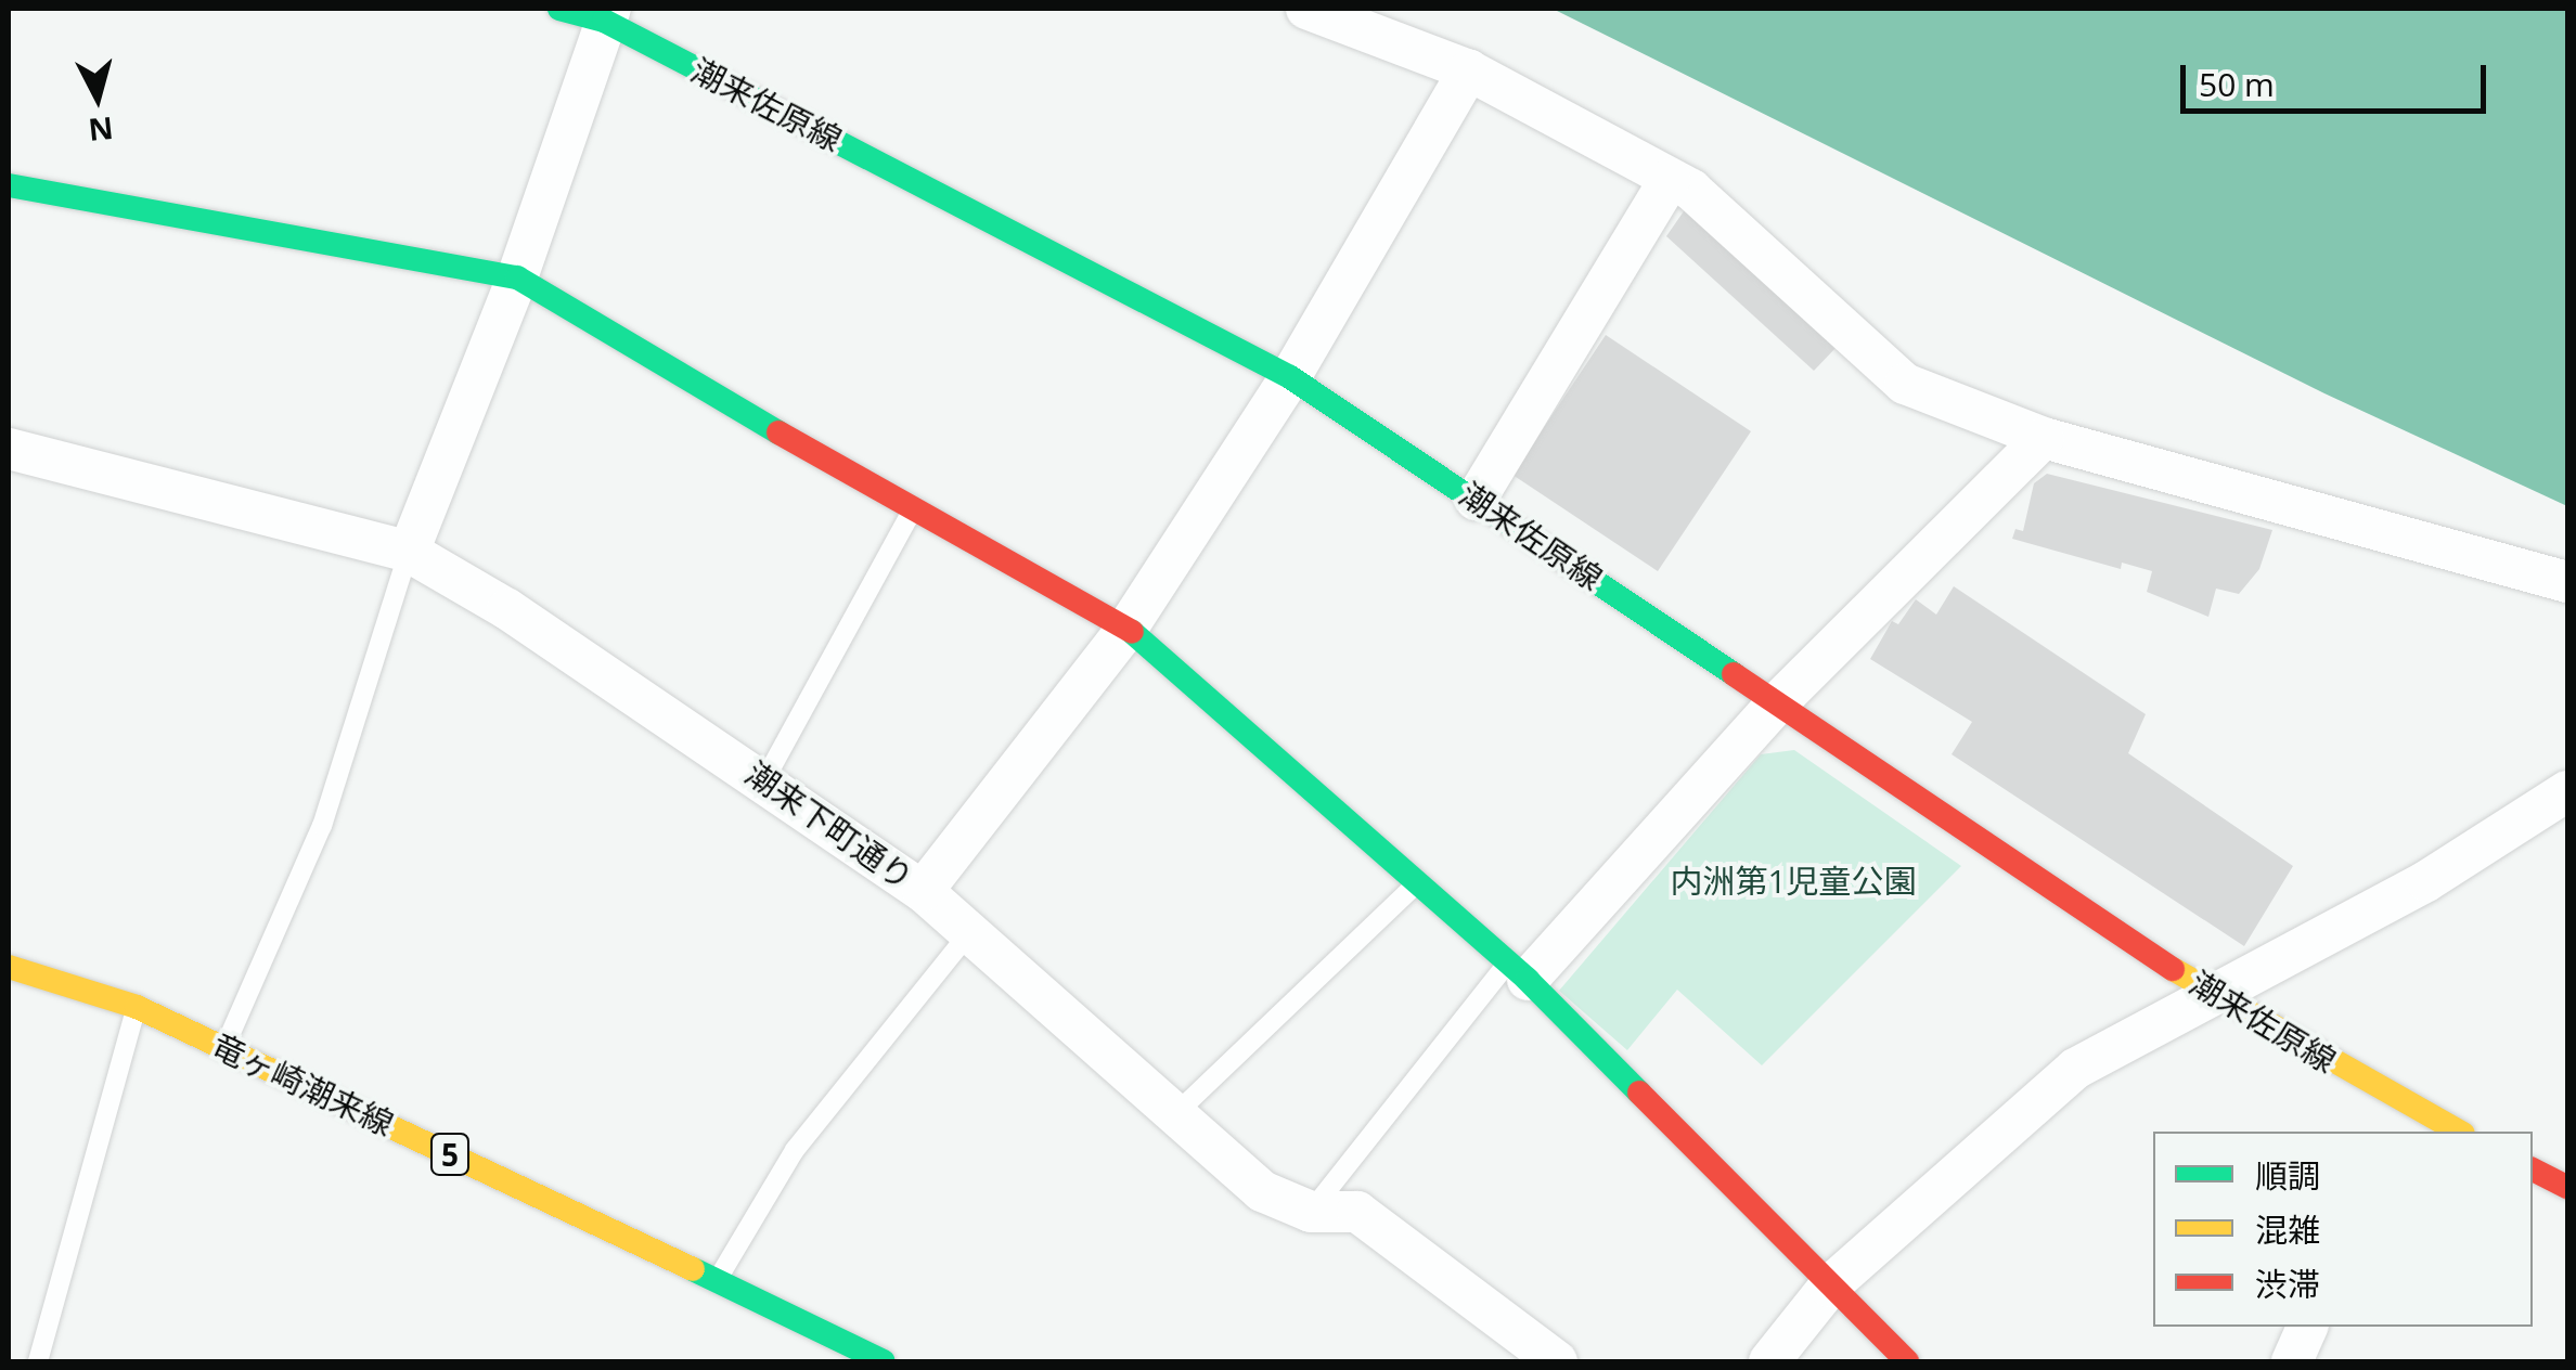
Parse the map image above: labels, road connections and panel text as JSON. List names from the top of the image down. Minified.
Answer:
{"streets":{"main road":["潮来佐原線","竜ヶ崎潮来線","5"],"street":["潮来下町通り"]},"parks":["内洲第1児童公園"],"legend":["順調","混雑","渋滞"],"scale_bar":"50 m","north":"bottom"}
